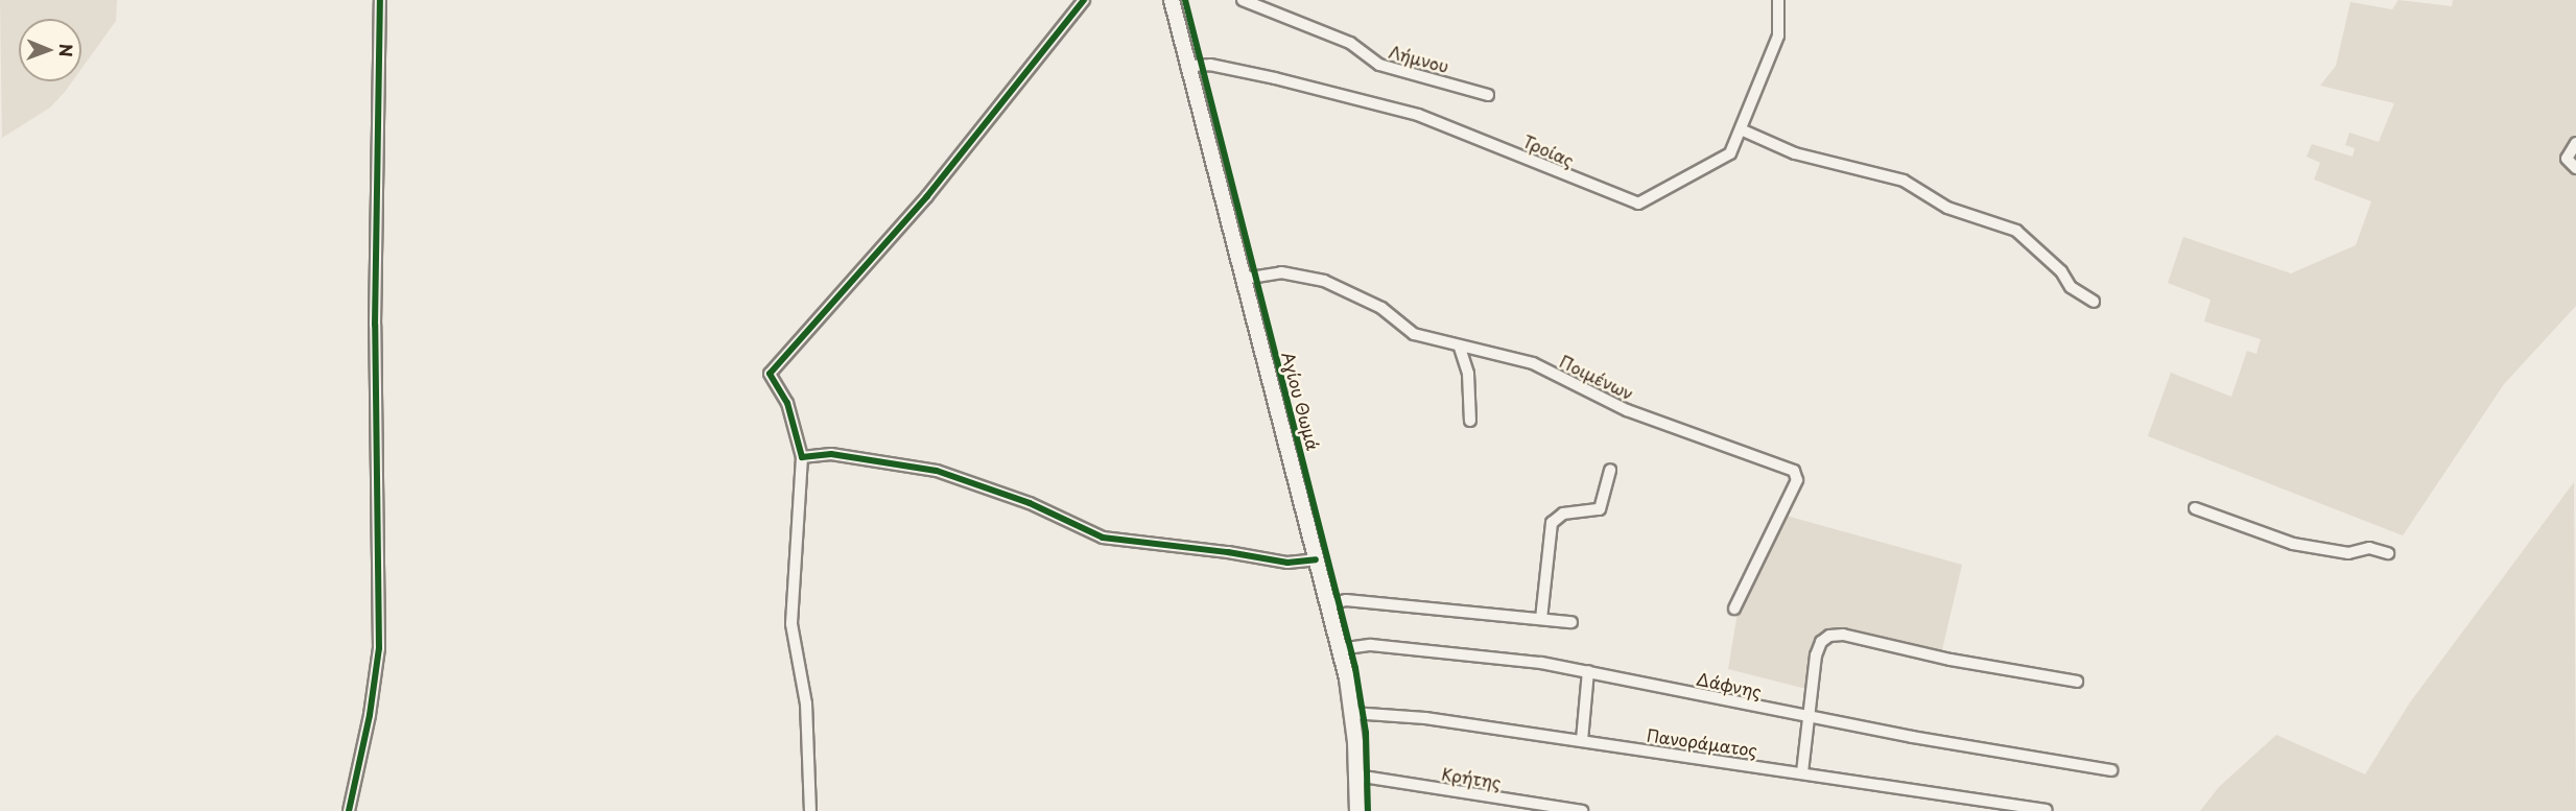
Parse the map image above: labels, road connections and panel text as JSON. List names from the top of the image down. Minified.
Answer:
{"streets":{"main road":["Αγίου Θωμά"],"street":["Λήμνου","Τροίας","Ποιμένων","Δάφνης","Πανοράματος","Κρήτης"]},"crossings":[["Τροίας","Αγίου Θωμά"],["Ποιμένων","Αγίου Θωμά"],["Αγίου Θωμά","Δάφνης"],["Αγίου Θωμά","Πανοράματος"],["Αγίου Θωμά","Κρήτης"]],"north":"right"}
